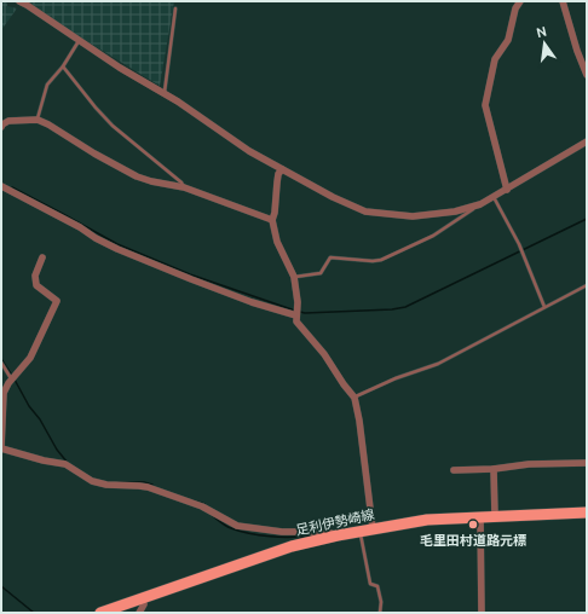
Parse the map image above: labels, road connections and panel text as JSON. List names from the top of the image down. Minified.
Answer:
{"streets":{"main road":["足利伊勢崎線"]},"places":["毛里田村道路元標"],"north":"top"}
